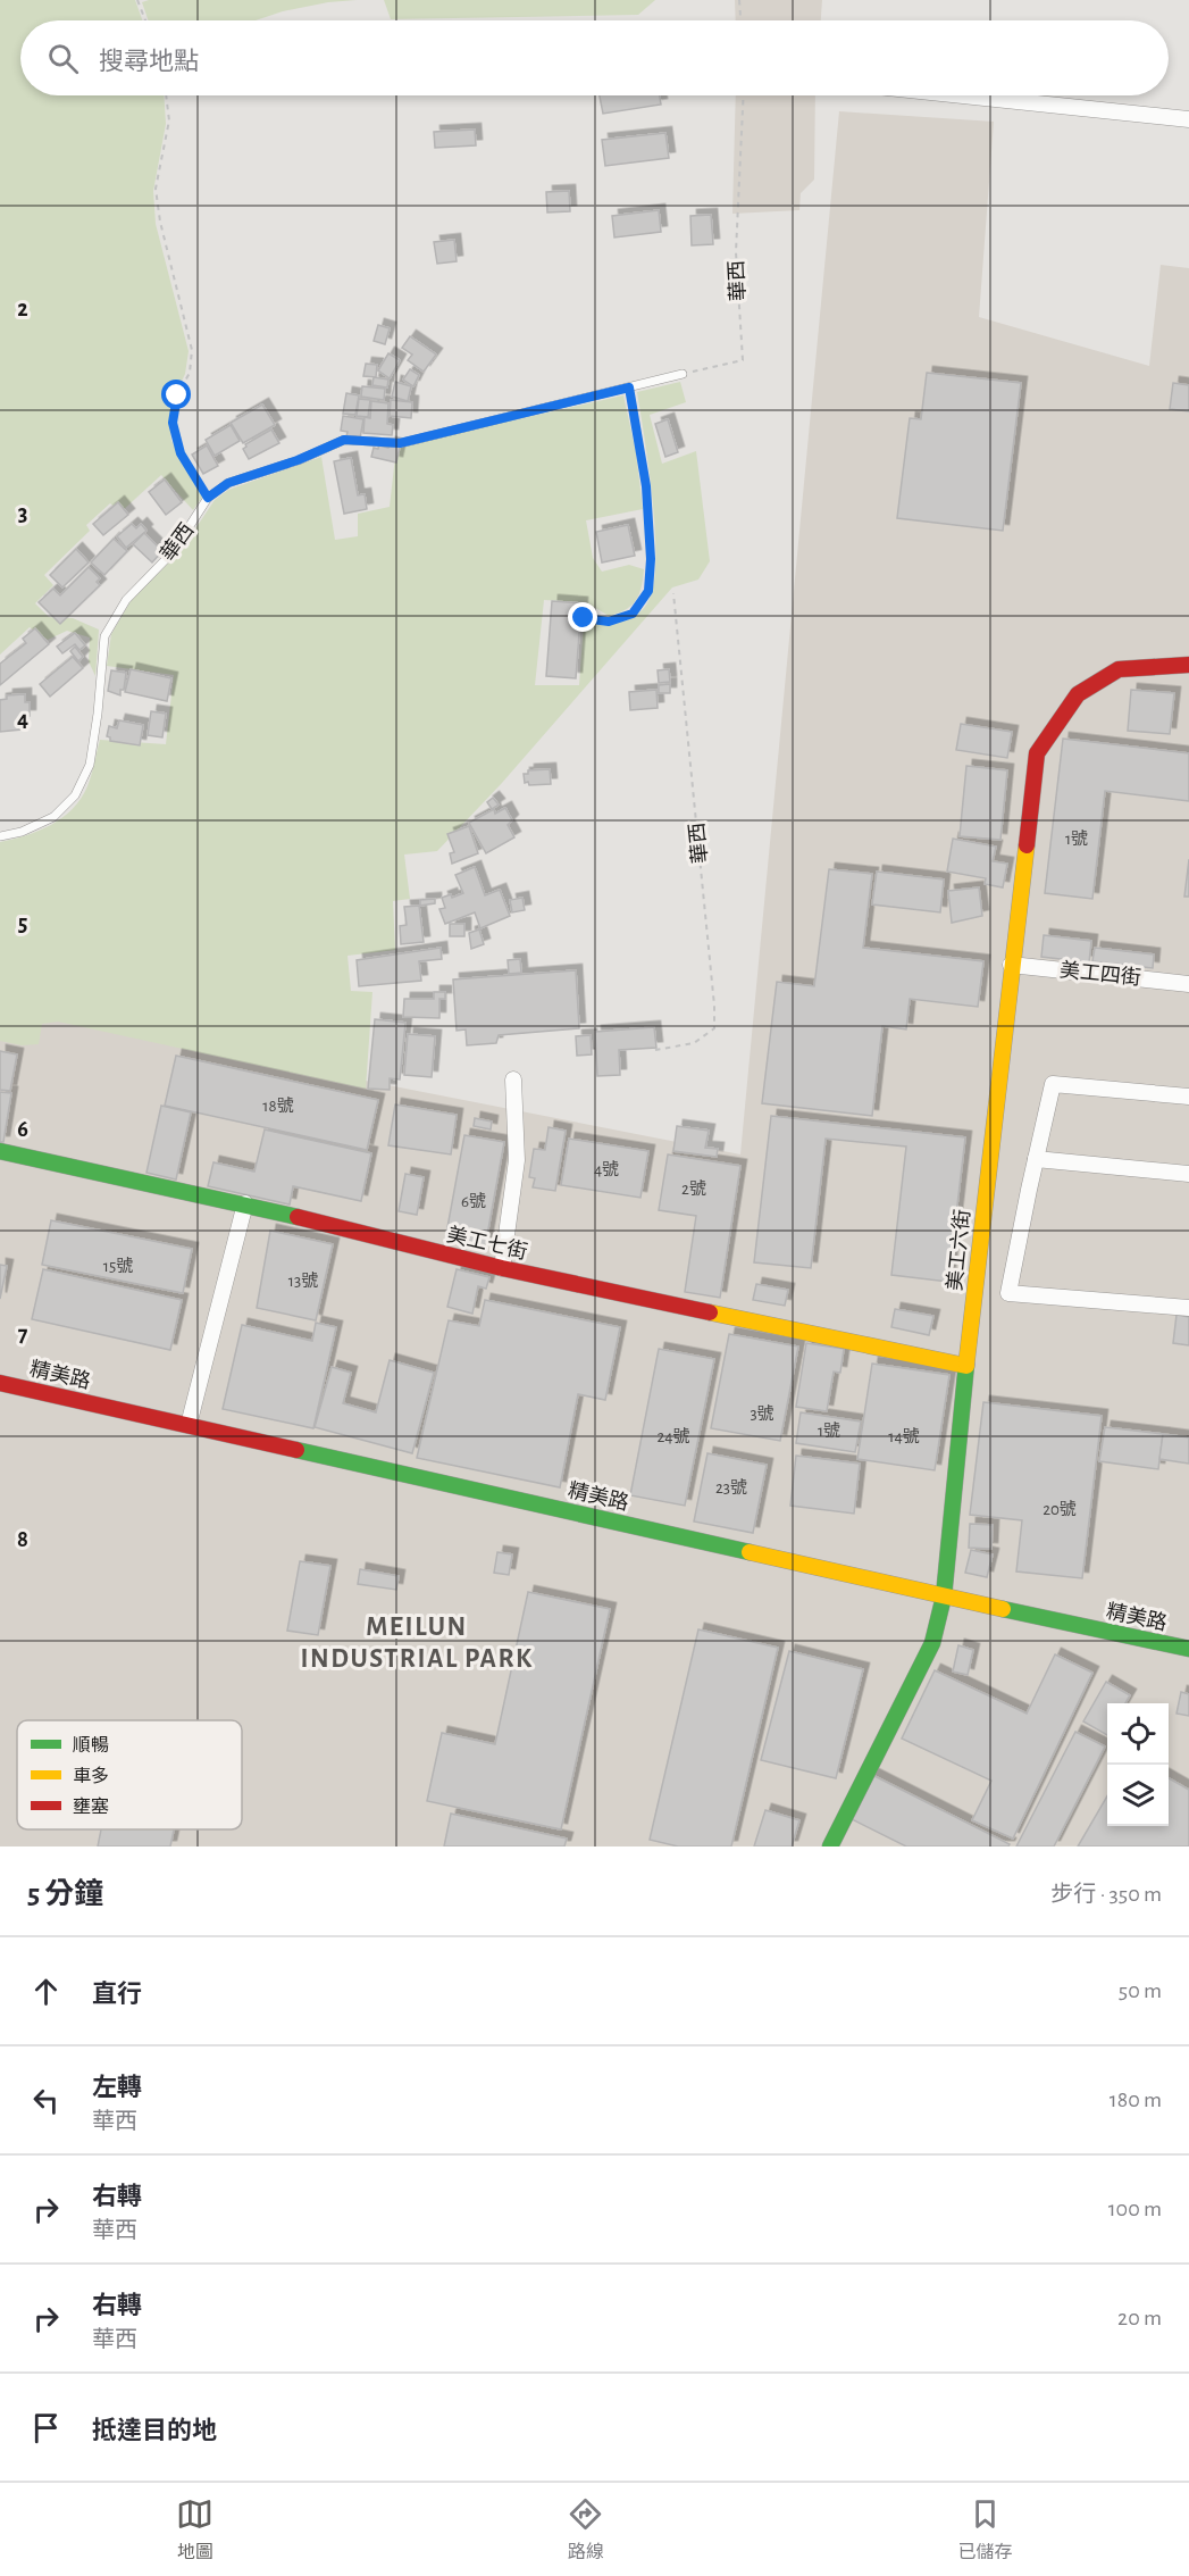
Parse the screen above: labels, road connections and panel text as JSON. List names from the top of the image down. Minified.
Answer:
{"streets":{"street":["美工四街","美工七街","美工六街","精美路"],"lane":["華西"]},"crossings":[["美工四街","美工六街"],["美工七街","美工六街"],["美工六街","精美路"]],"districts":["MEILUN INDUSTRIAL PARK"],"house_numbers":["1號","18號","4號","2號","6號","15號","13號","3號","1號","24號","14號","23號","20號"],"legend":["順暢","車多","壅塞"],"page":{"search":"搜尋地點","heading":["5 分鐘","步行 · 350 m"],"list":[["直行","50 m"],["左轉","華西","180 m"],["右轉","華西","100 m"],["右轉","華西","20 m"],"抵達目的地"],"nav":["地圖","路線","已儲存"]},"grid":{"rows":["2","3","4","5","6","7","8"]}}
